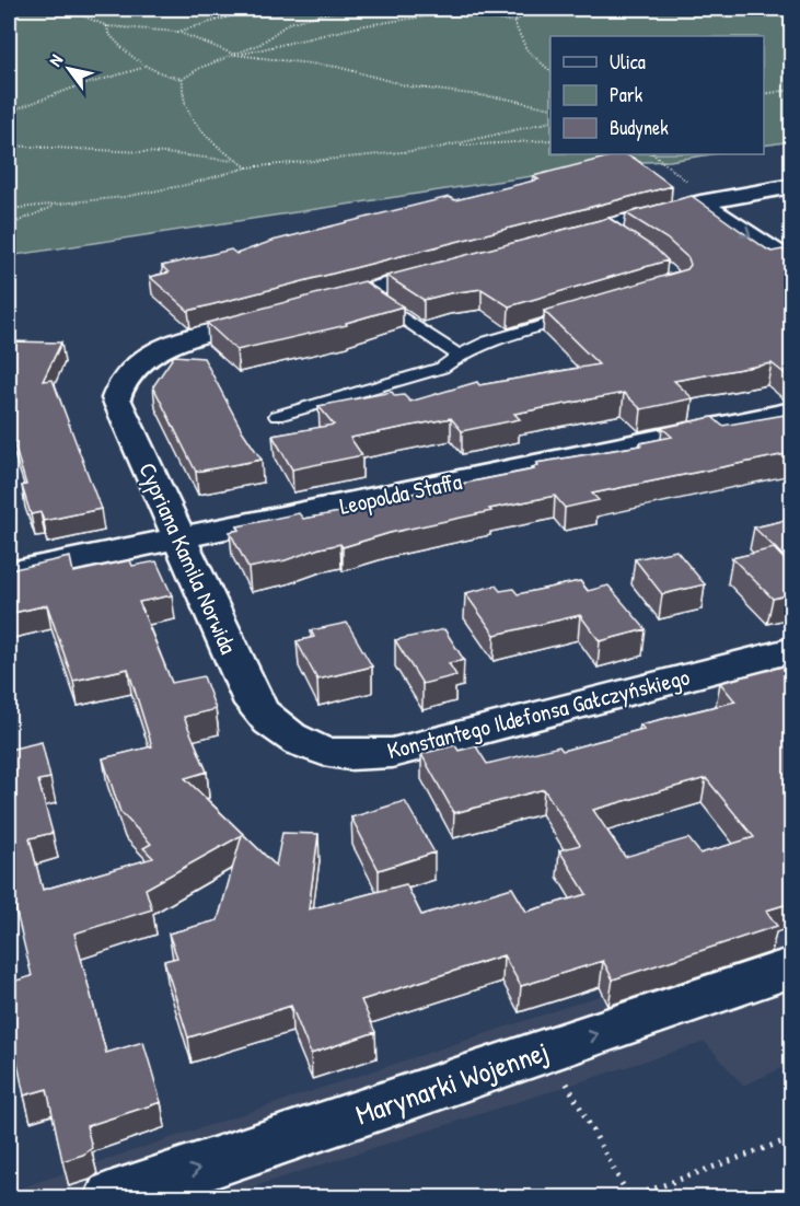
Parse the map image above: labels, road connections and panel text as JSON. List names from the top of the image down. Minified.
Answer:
{"streets":{"street":["Leopolda Staffa","Cypriana Kamila Norwida","Konstantego Ildefonsa Gałczyńskiego","Marynarki Wojennej"]},"crossings":[["Leopolda Staffa","Cypriana Kamila Norwida"],["Cypriana Kamila Norwida","Konstantego Ildefonsa Gałczyńskiego"]],"one_way":["Marynarki Wojennej"],"legend":["Ulica","Park","Budynek"],"north":"top left"}
